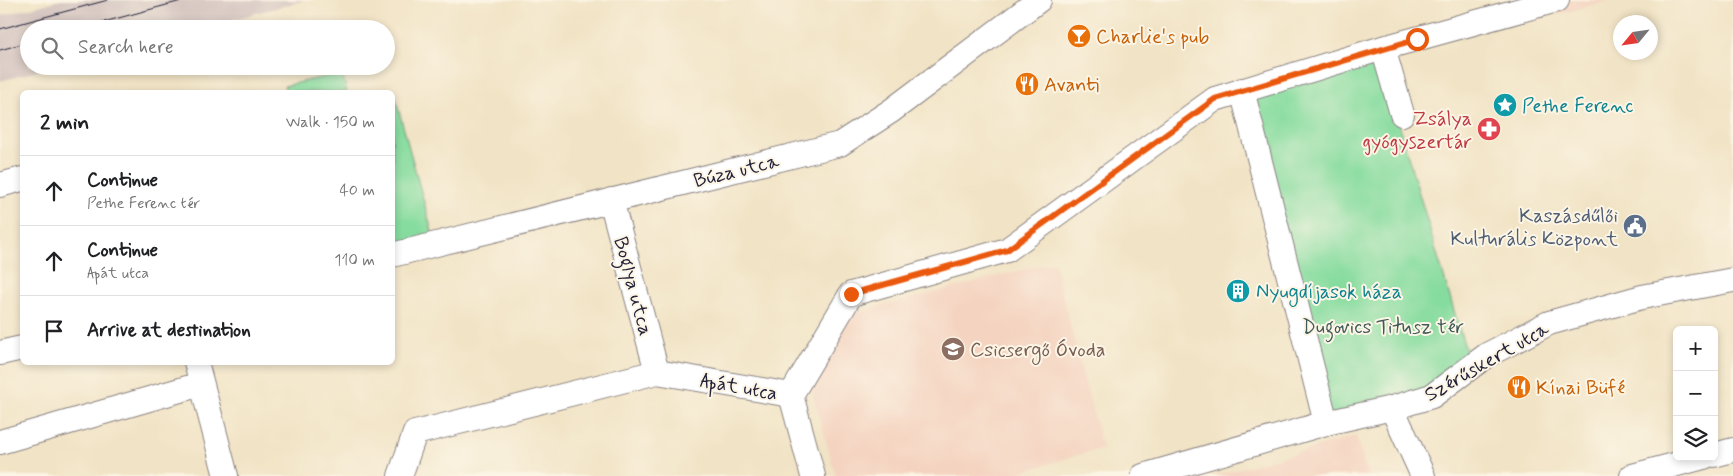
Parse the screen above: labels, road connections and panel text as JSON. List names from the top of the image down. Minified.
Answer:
{"streets":{"street":["Búza utca","Boglya utca","Szérűskert utca","Apát utca"]},"crossings":[["Búza utca","Boglya utca"],["Boglya utca","Apát utca"]],"parks":["Dugovics Titusz tér"],"places":{"bar":["Charlie's pub"],"restaurant":["Avanti","Kínai Büfé"],"place":["Pethe Ferenc"],"pharmacy":["Zsálya gyógyszertár"],"public building":["Kaszásdűlői Kulturális Központ"],"building":["Nyugdíjasok háza"],"school or university":["Csicsergő Óvoda"]},"north":"bottom left","page":{"search":"Search here","heading":["2 min","Walk · 150 m"],"list":[["Continue","Pethe Ferenc tér","40 m"],["Continue","Apát utca","110 m"],"Arrive at destination"],"map_buttons":["+","−"]}}
